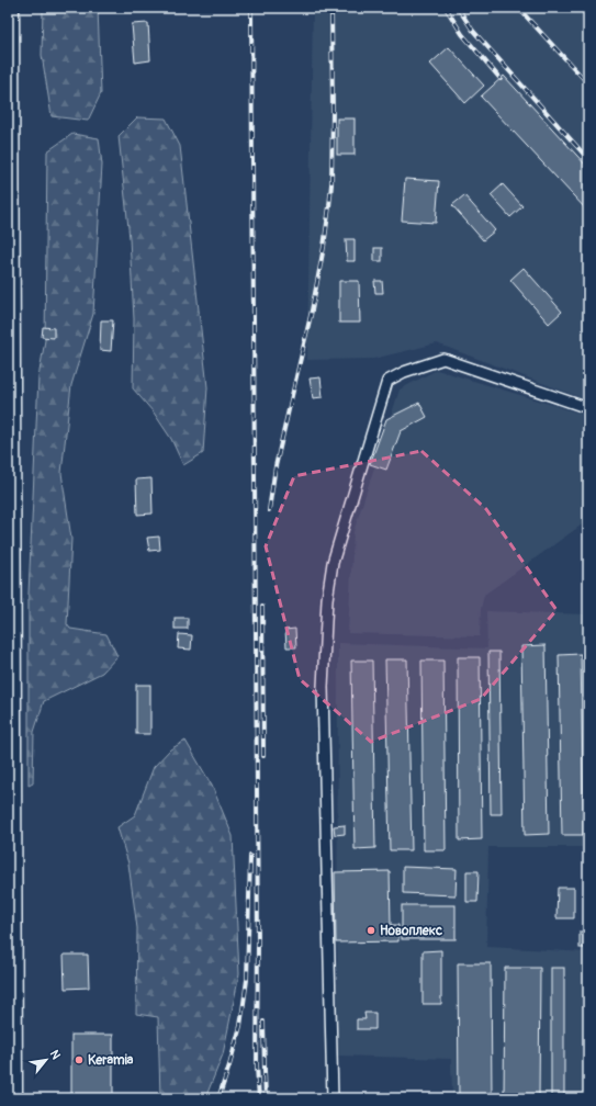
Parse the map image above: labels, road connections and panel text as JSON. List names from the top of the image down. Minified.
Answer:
{"places":["Новоплекс","Keramia"],"north":"top right"}
